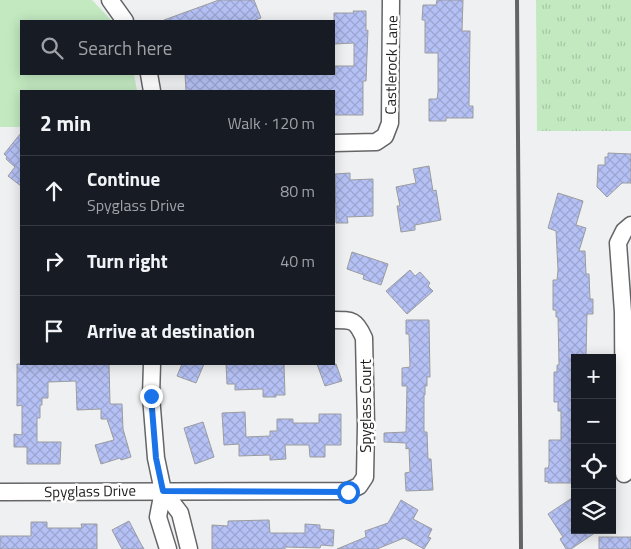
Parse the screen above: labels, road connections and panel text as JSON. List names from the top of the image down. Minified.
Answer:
{"streets":{"street":["Castlerock Lane","Spyglass Court","Spyglass Drive"]},"crossings":[["Spyglass Court","Spyglass Drive"]],"page":{"search":"Search here","heading":["2 min","Walk · 120 m"],"list":[["Continue","Spyglass Drive","80 m"],["Turn right","40 m"],"Arrive at destination"],"map_buttons":["+","−"]}}
